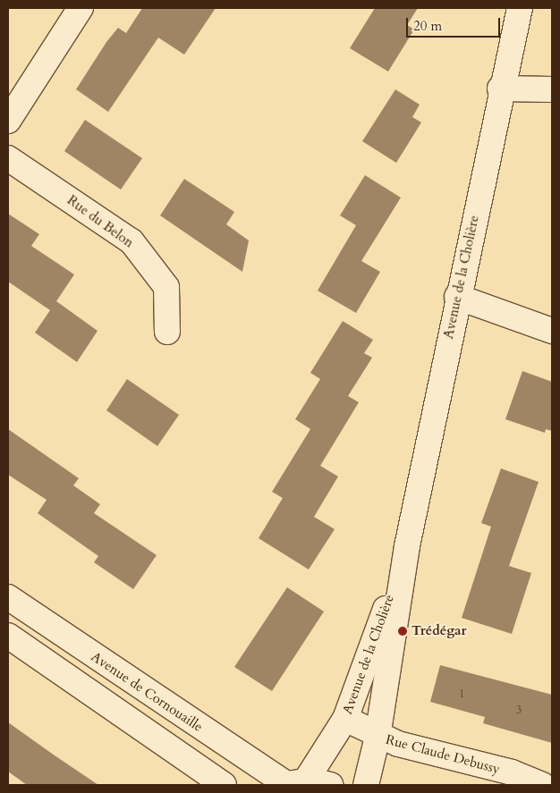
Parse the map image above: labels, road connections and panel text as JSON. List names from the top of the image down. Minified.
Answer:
{"streets":{"street":["Rue du Belon","Avenue de la Cholière","Avenue de Cornouaille","Rue Claude Debussy"]},"crossings":[["Avenue de la Cholière","Avenue de Cornouaille"],["Avenue de la Cholière","Rue Claude Debussy"]],"places":["Trédégar"],"house_numbers":["1","3"],"scale_bar":"20 m"}
